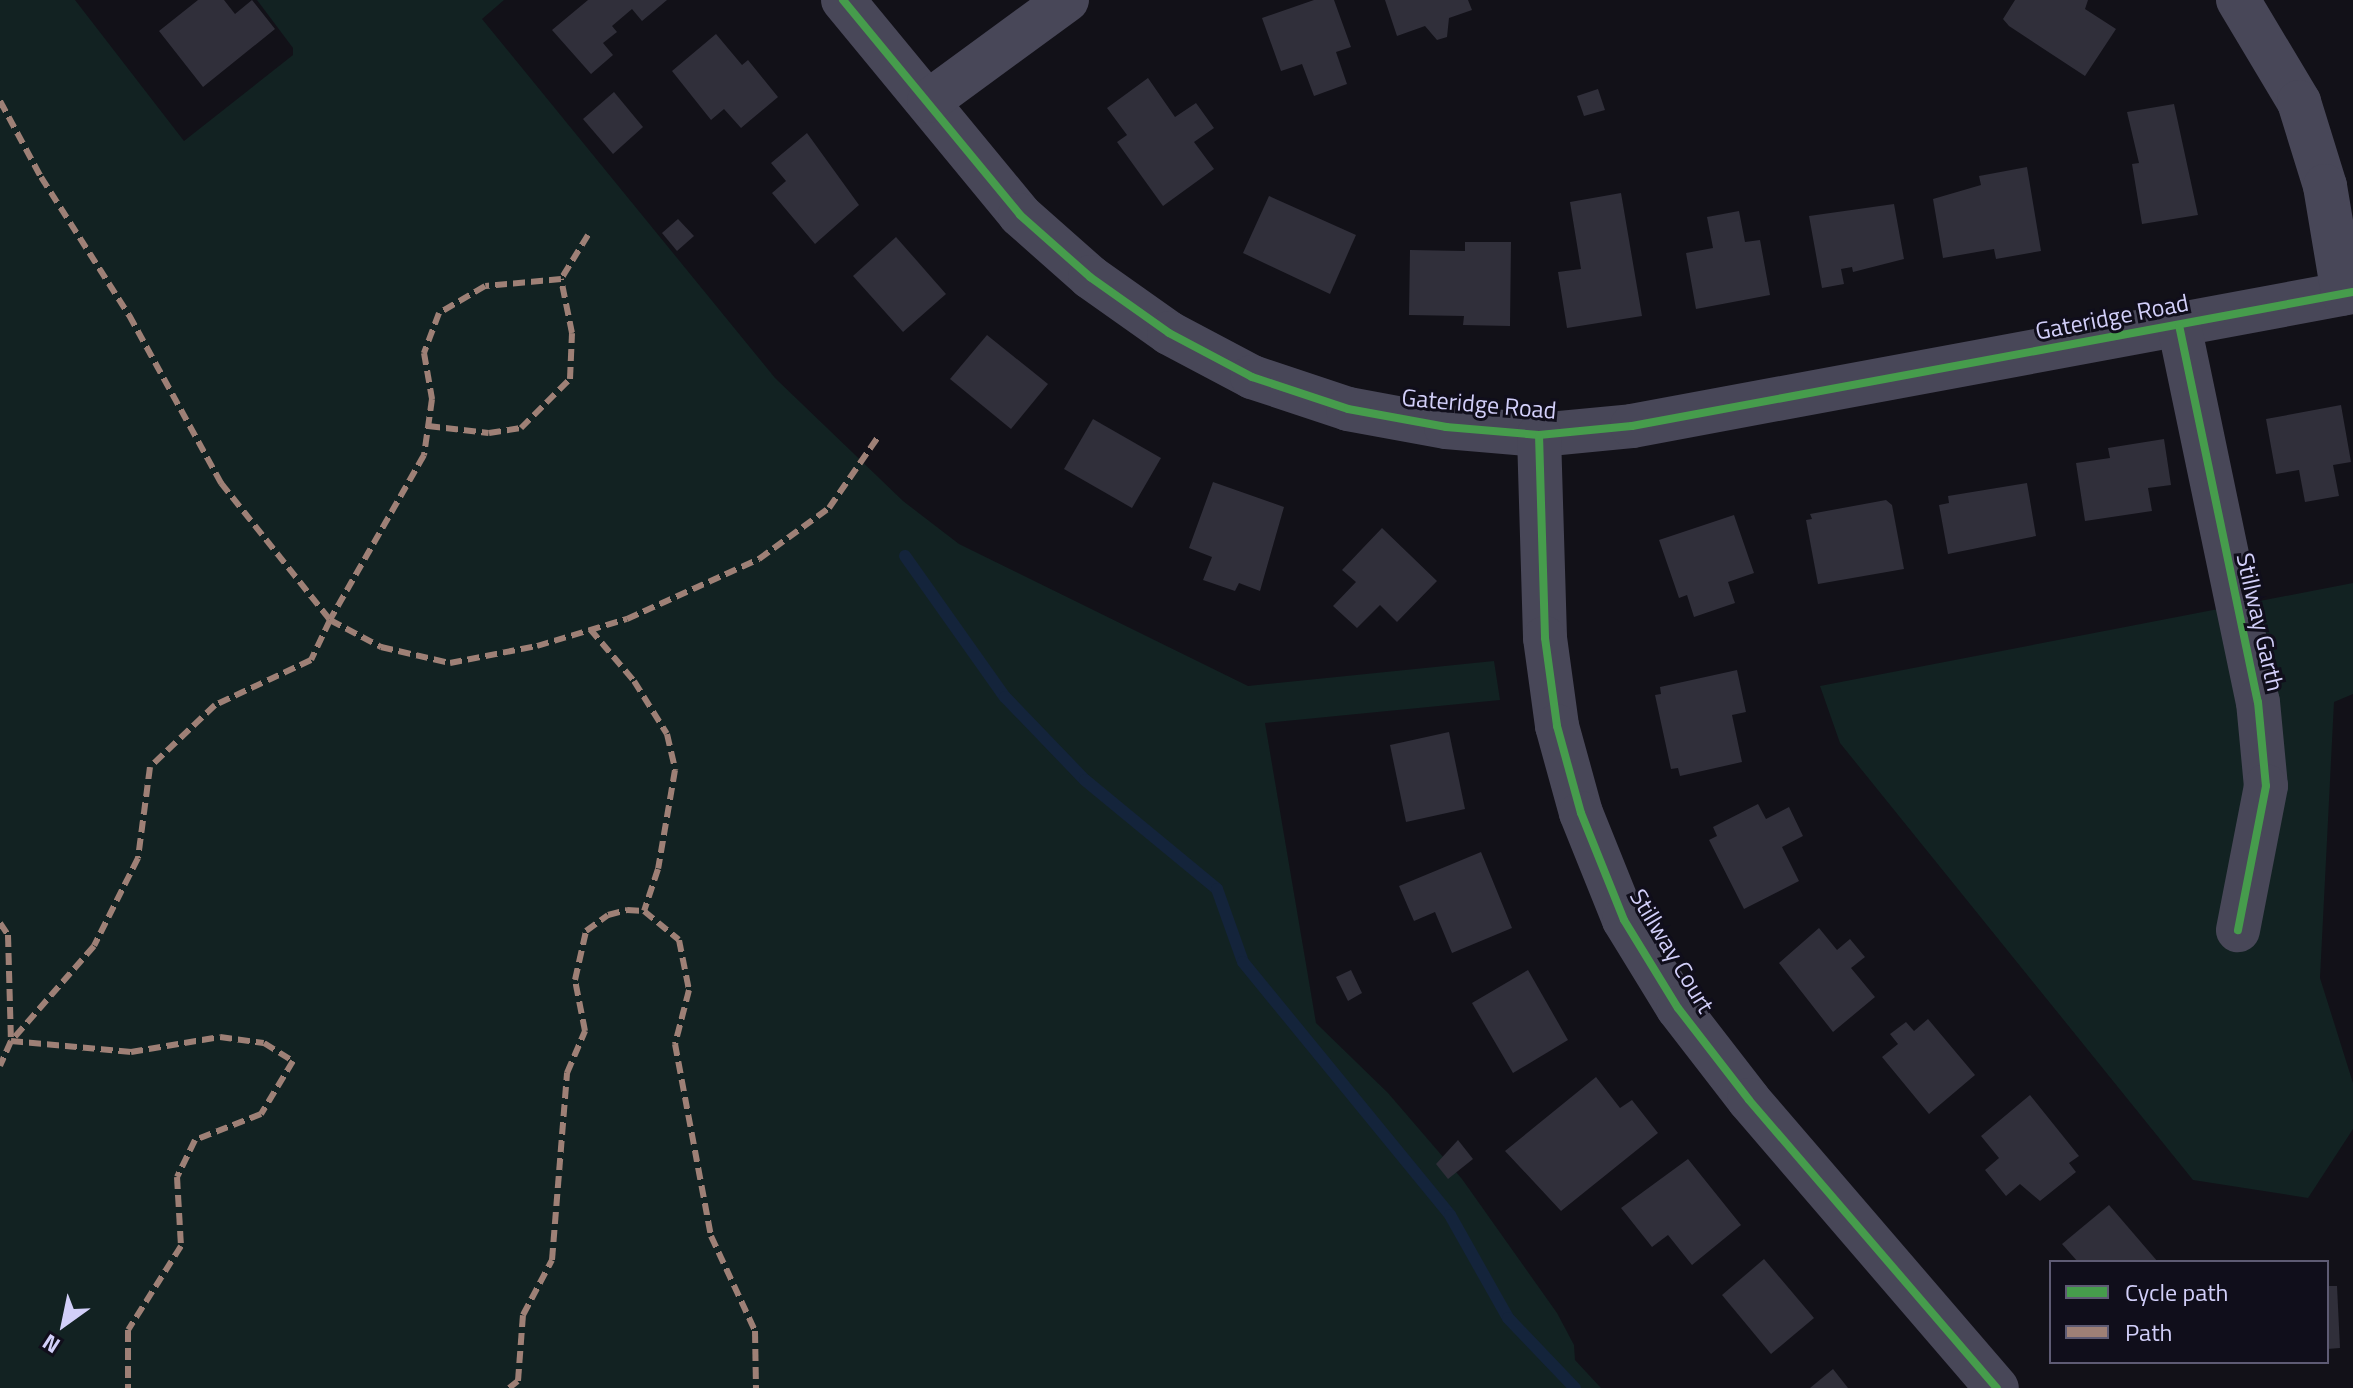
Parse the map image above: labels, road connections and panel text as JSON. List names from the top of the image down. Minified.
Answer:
{"streets":{"street":["Gateridge Road","Stillway Garth","Stillway Court"]},"crossings":[["Gateridge Road","Stillway Garth"],["Gateridge Road","Stillway Court"]],"legend":["Cycle path","Path"],"north":"bottom left"}
